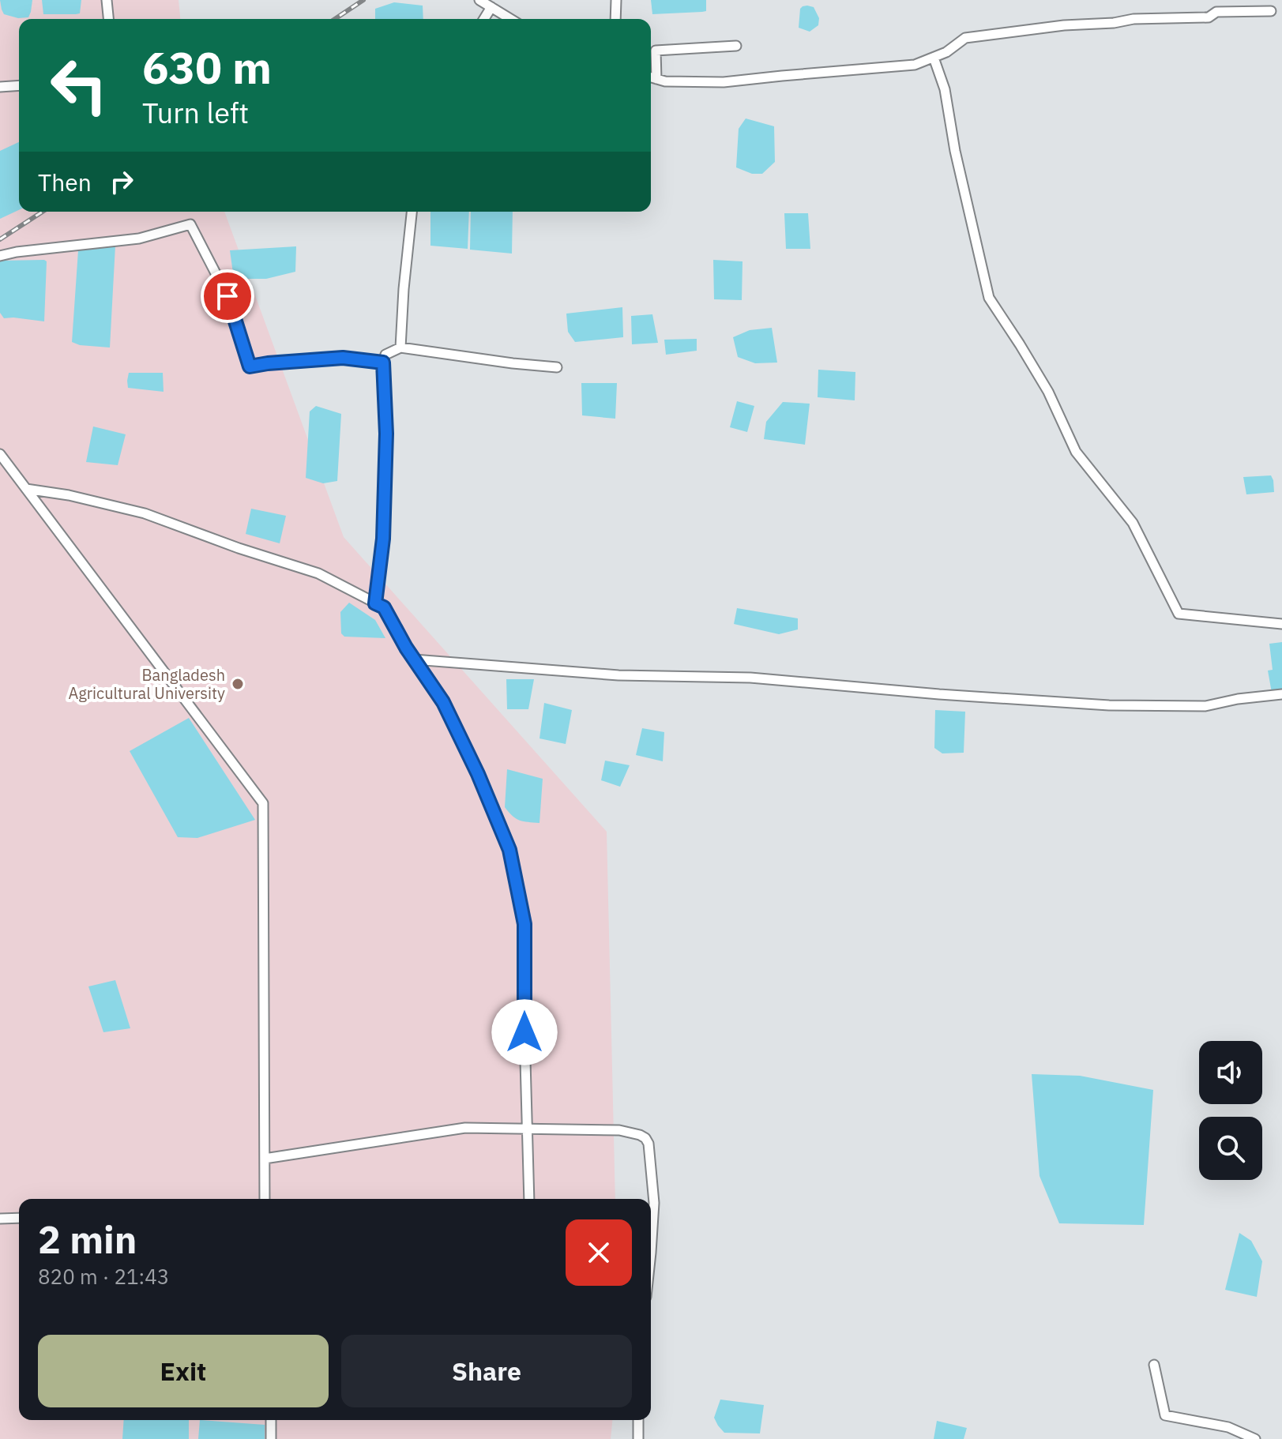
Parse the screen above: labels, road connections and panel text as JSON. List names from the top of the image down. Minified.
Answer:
{"places":["Bangladesh Agricultural University"],"page":{"turn":["630 m","Turn left"],"then":"Then","heading":["2 min","820 m · 21:43"],"buttons":["Exit","Share"]}}
